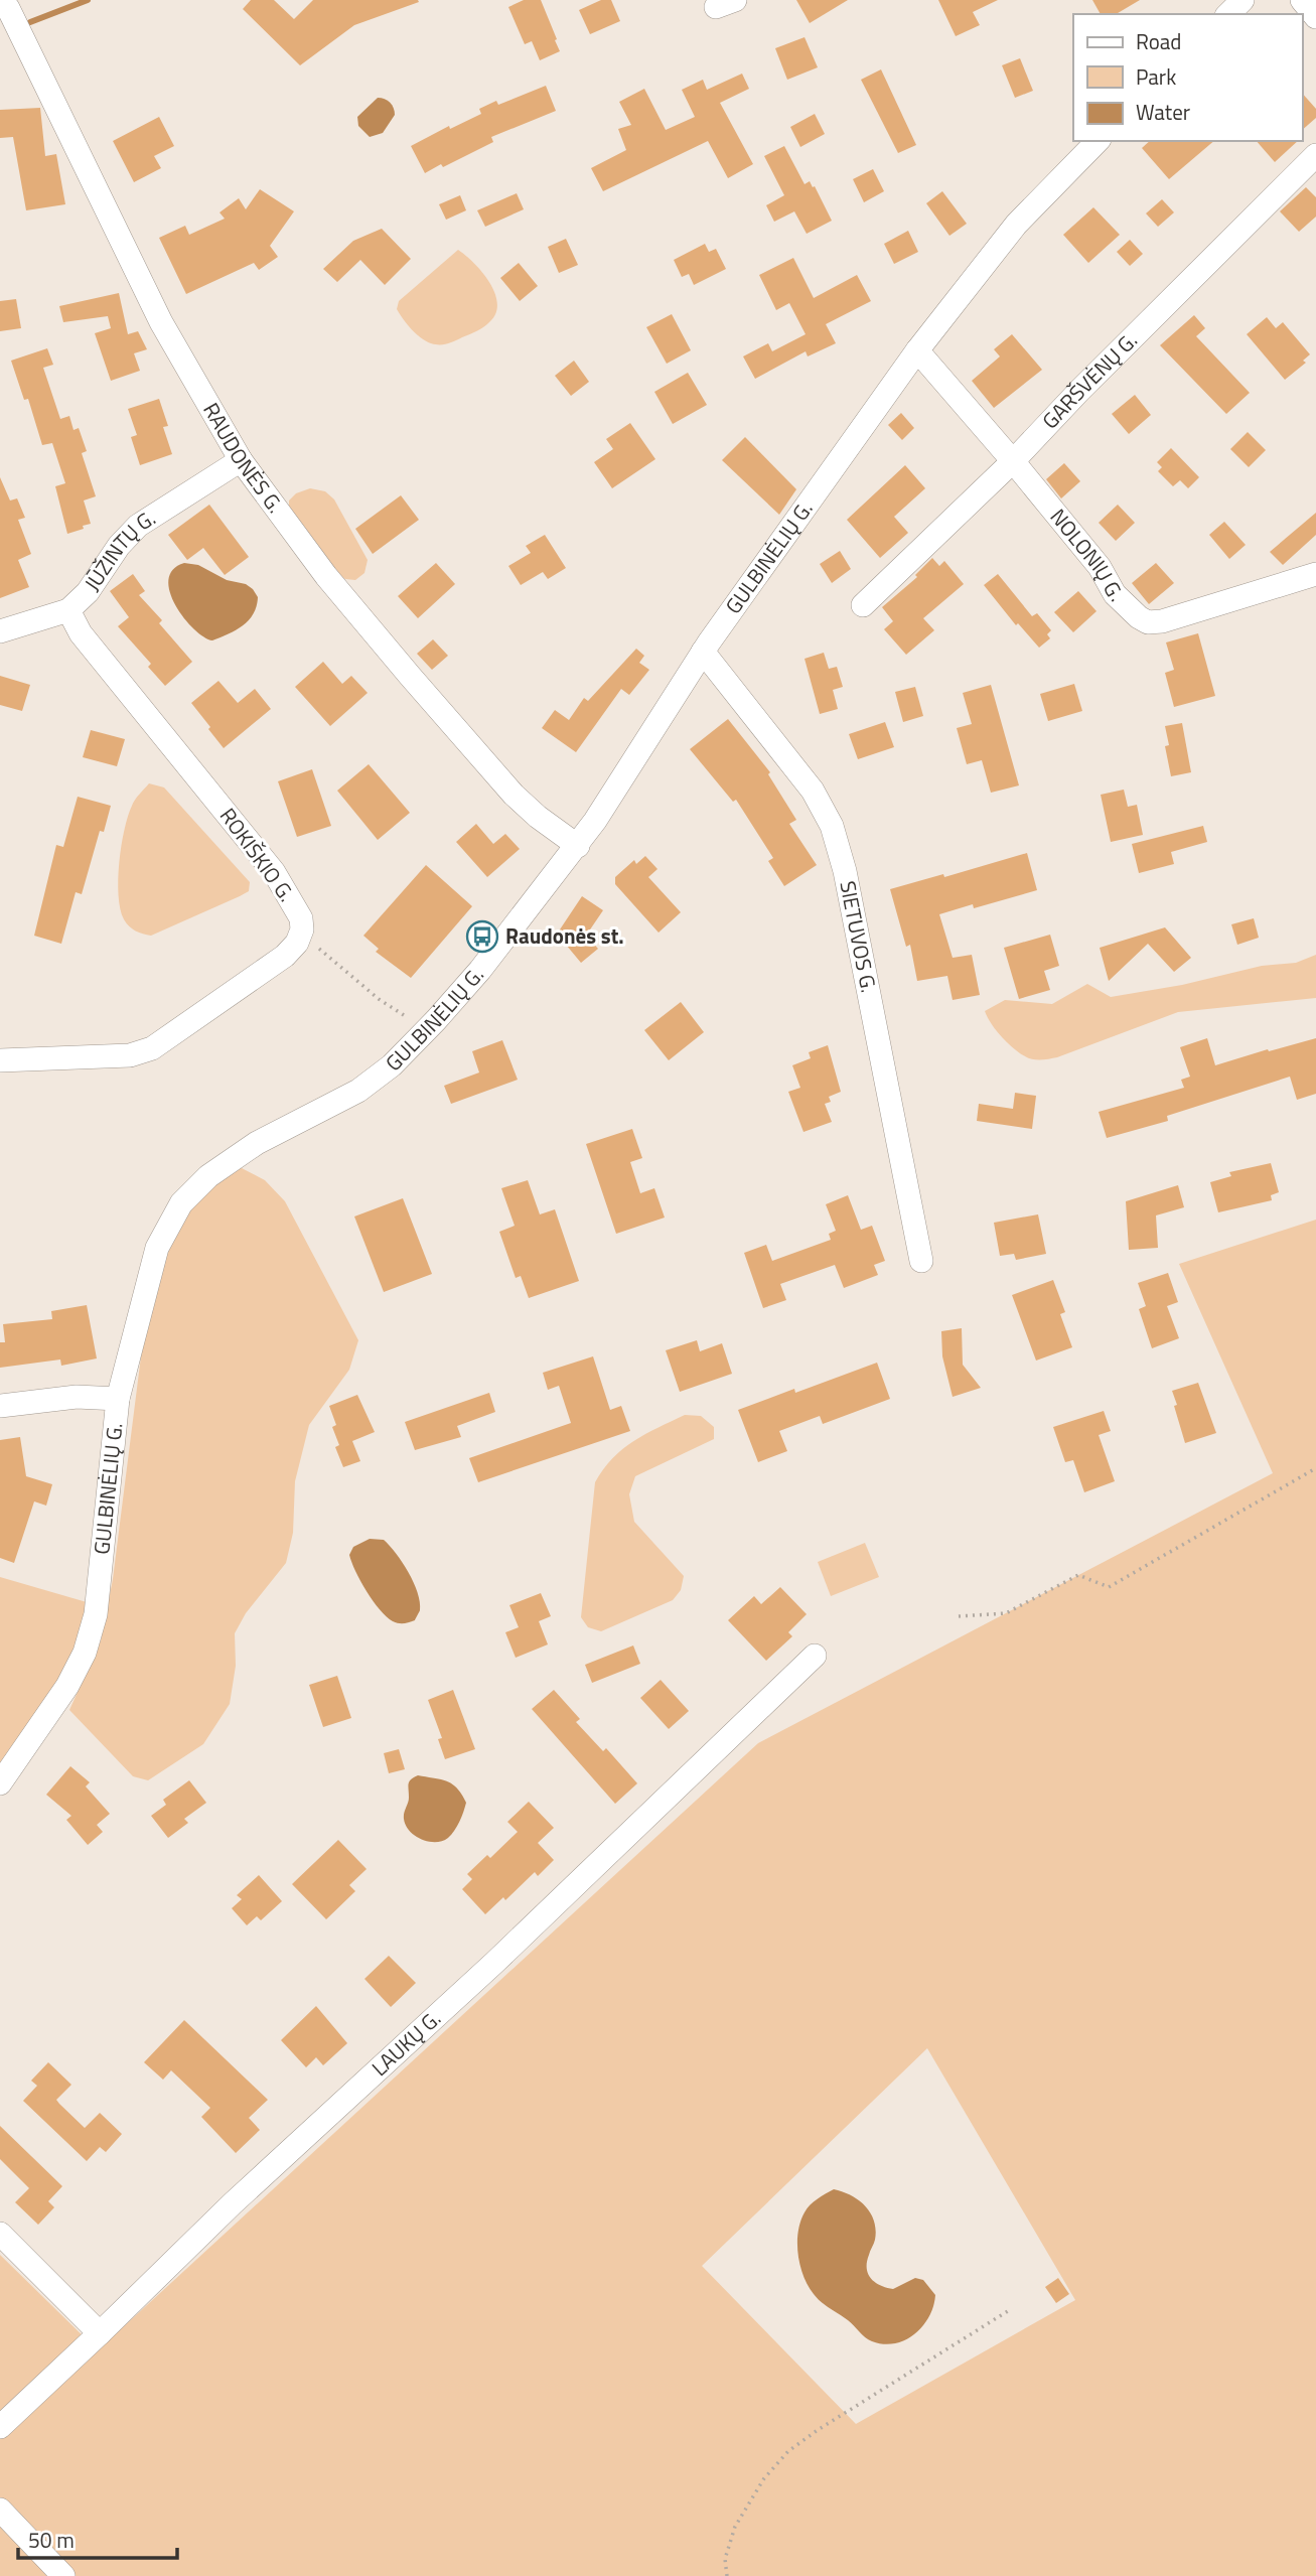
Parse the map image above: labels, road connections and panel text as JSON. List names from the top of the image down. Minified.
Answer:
{"streets":{"street":["GARŠVĖNŲ G.","RAUDONĖS G.","JŪŽINTŲ G.","NOLONIŲ G.","GULBINĖLIŲ G.","ROKIŠKIO G.","SIETUVOS G.","LAUKŲ G."]},"crossings":[["GARŠVĖNŲ G.","NOLONIŲ G."],["RAUDONĖS G.","JŪŽINTŲ G."],["RAUDONĖS G.","GULBINĖLIŲ G."],["JŪŽINTŲ G.","ROKIŠKIO G."],["NOLONIŲ G.","GULBINĖLIŲ G."],["GULBINĖLIŲ G.","SIETUVOS G."]],"places":{"bus stop":["Raudonės st."]},"legend":["Road","Park","Water"],"scale_bar":"50 m"}
